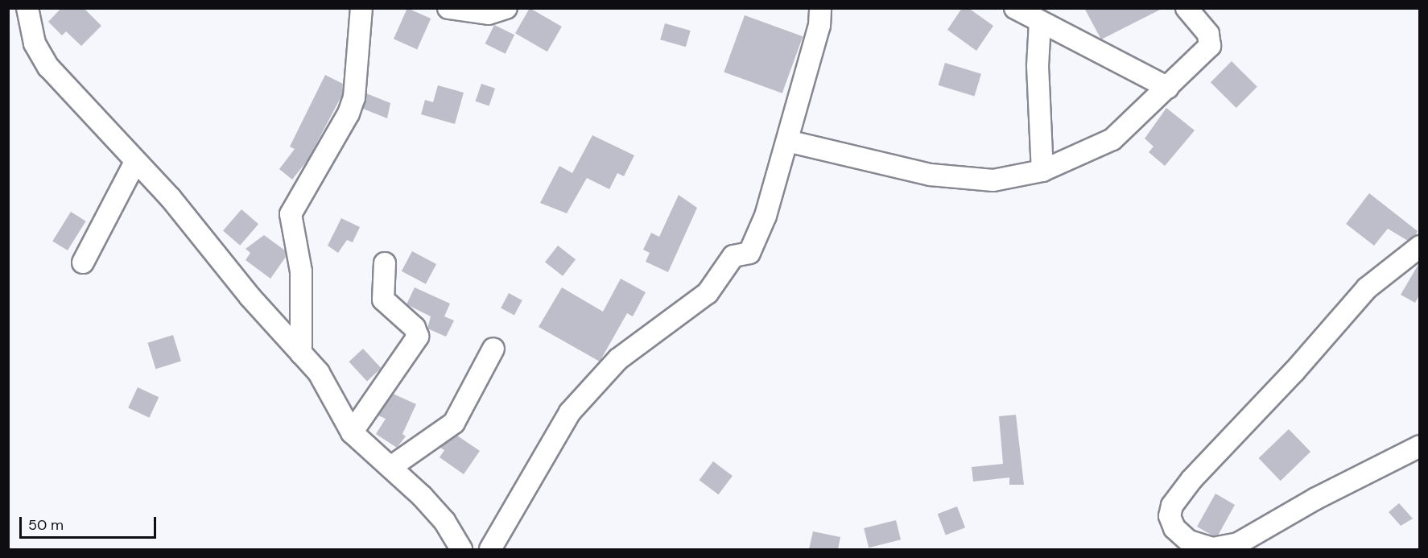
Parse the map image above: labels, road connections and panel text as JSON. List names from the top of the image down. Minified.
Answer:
{"scale_bar":"50 m"}
